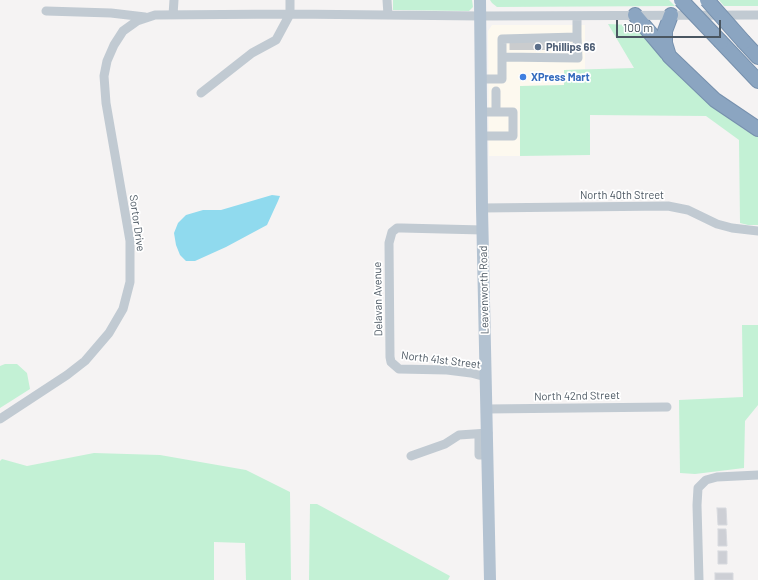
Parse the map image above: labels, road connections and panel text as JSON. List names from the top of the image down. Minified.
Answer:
{"streets":{"main road":["Leavenworth Road"],"street":["North 40th Street","Sortor Drive","Delavan Avenue","North 41st Street","North 42nd Street"]},"crossings":[["North 40th Street","Leavenworth Road"],["Sortor Drive","Leavenworth Road"],["Leavenworth Road","Delavan Avenue"],["Leavenworth Road","North 41st Street"],["Leavenworth Road","North 42nd Street"],["Delavan Avenue","North 41st Street"]],"places":["Phillips 66","XPress Mart"],"scale_bar":"100 m"}
